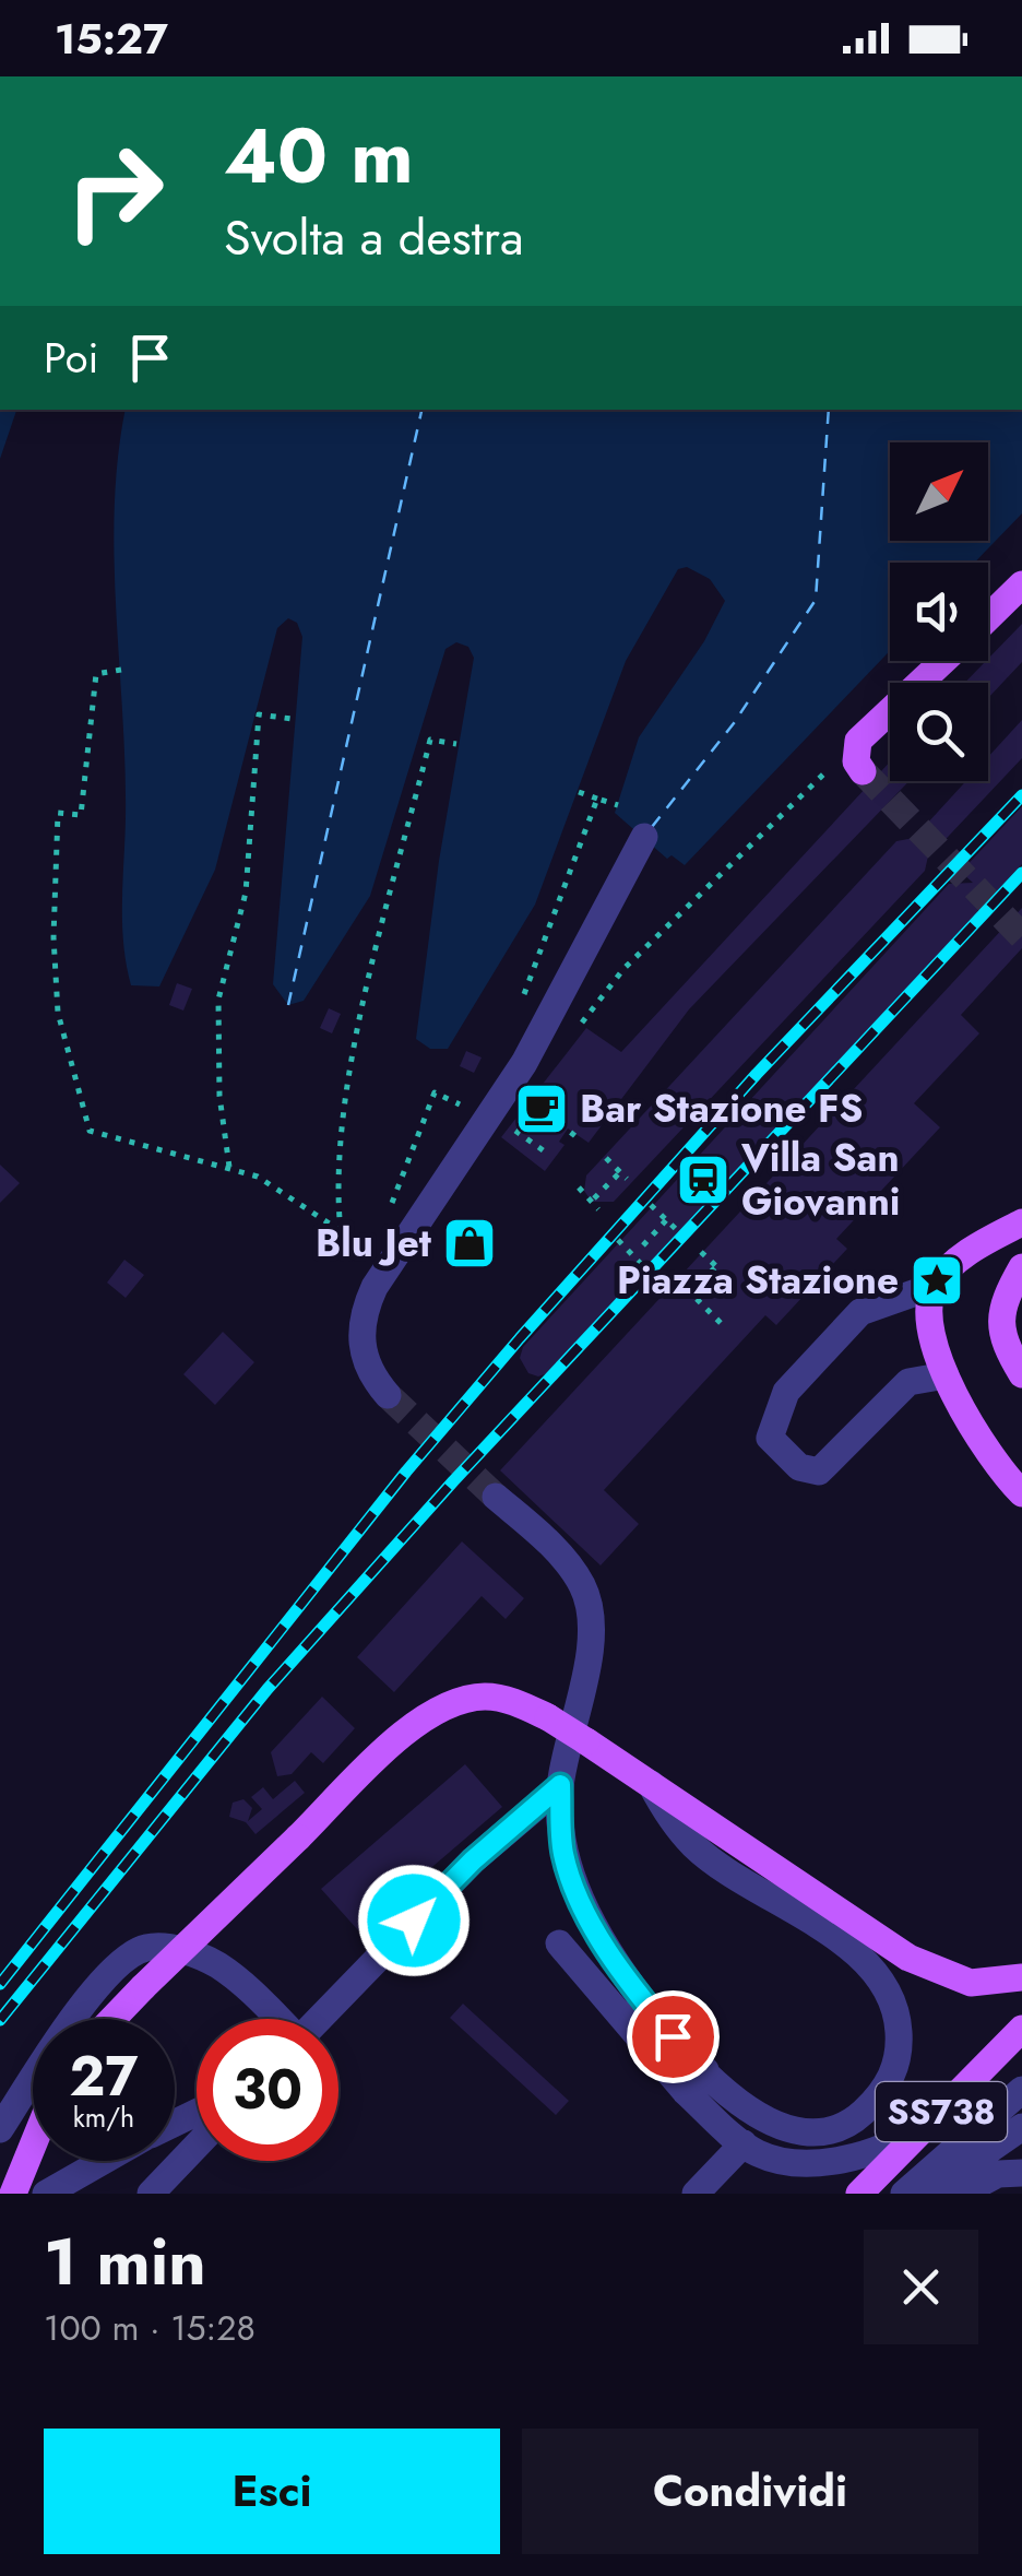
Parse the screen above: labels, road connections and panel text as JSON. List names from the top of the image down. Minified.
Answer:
{"streets":{"main road":["SS738"]},"places":{"cafe":["Bar Stazione FS"],"station":["Villa San Giovanni"],"shop":["Blu Jet"],"place":["Piazza Stazione"]},"north":"top right","page":{"status":"15:27","turn":["40 m","Svolta a destra"],"then":"Poi","speed":"27 km/h","limit":"30","heading":["1 min","100 m · 15:28"],"buttons":["Esci","Condividi"]}}
